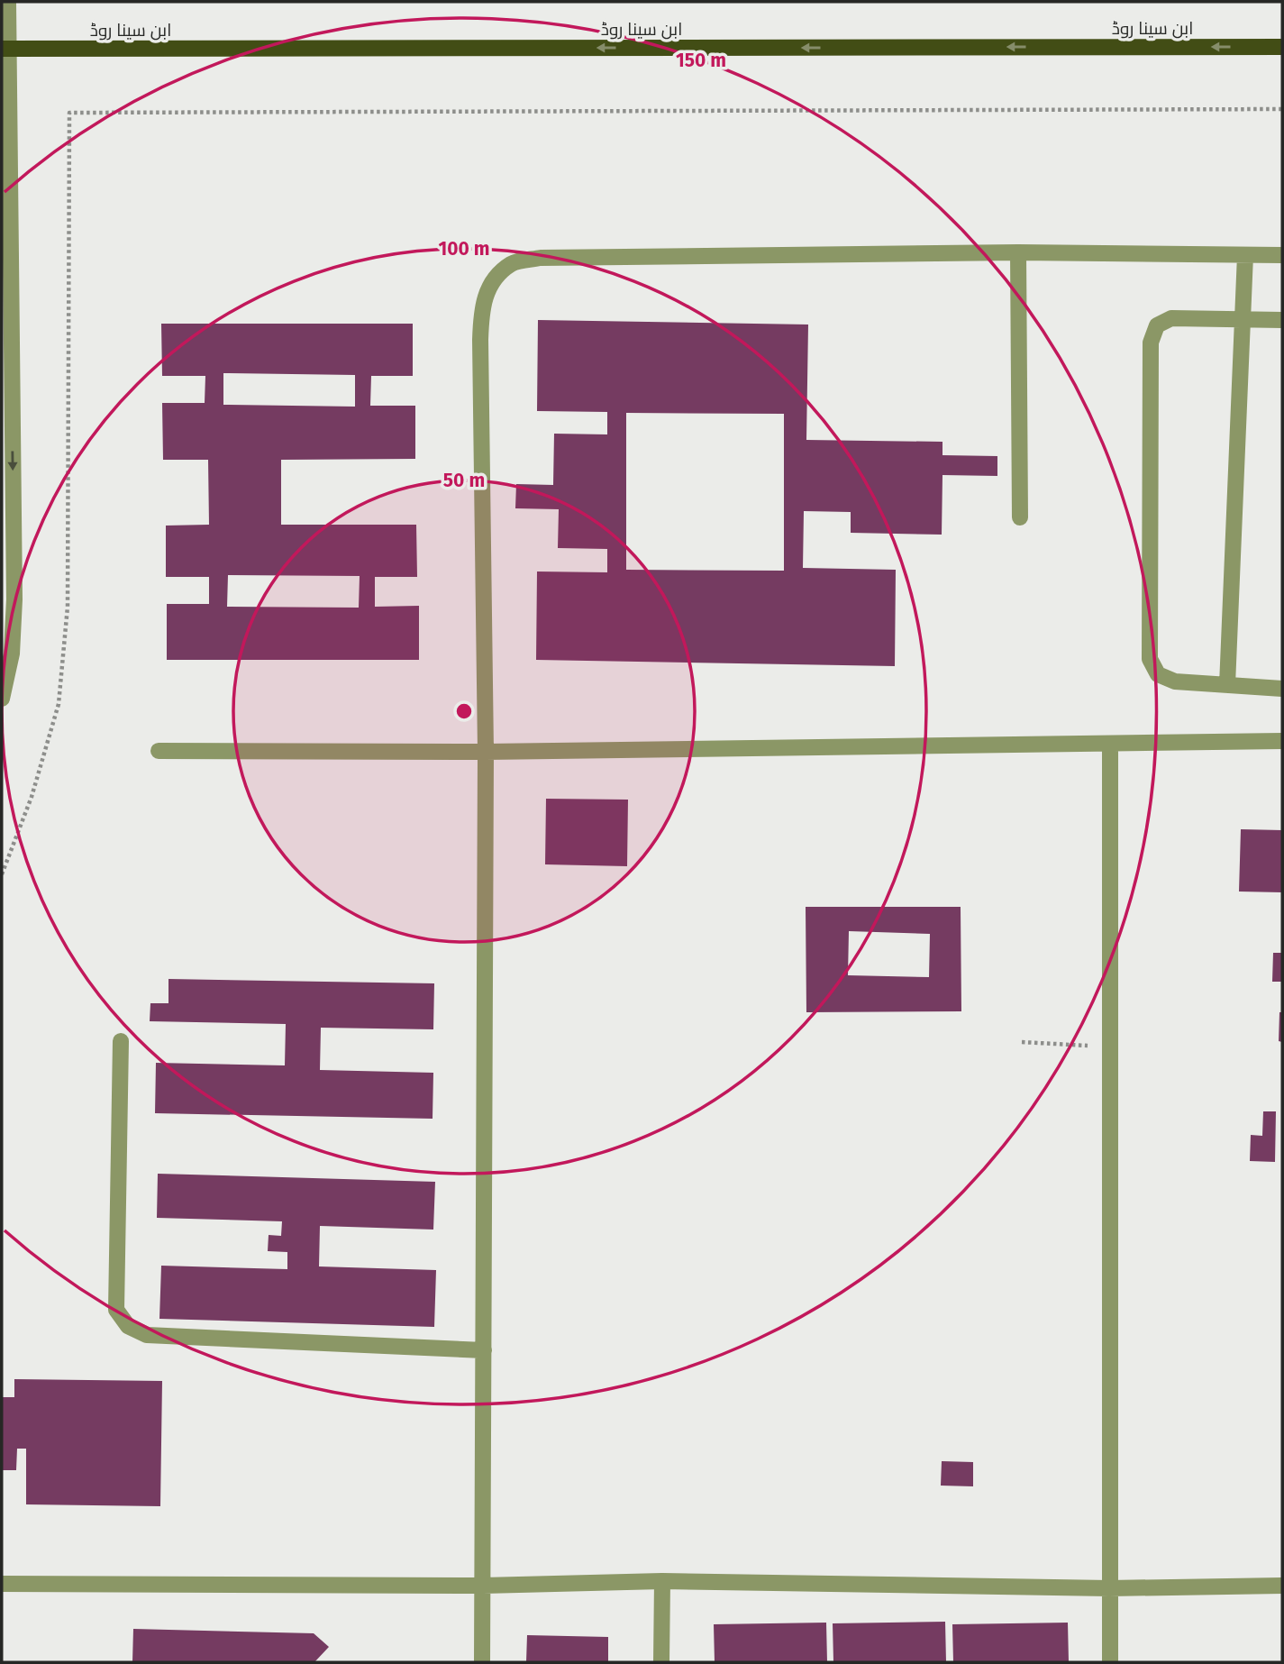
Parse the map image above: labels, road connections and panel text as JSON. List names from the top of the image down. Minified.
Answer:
{"streets":{"main road":["ابن سینا روڈ"]},"one_way":["ابن سینا روڈ"],"rings":["150 m","100 m","50 m"]}
